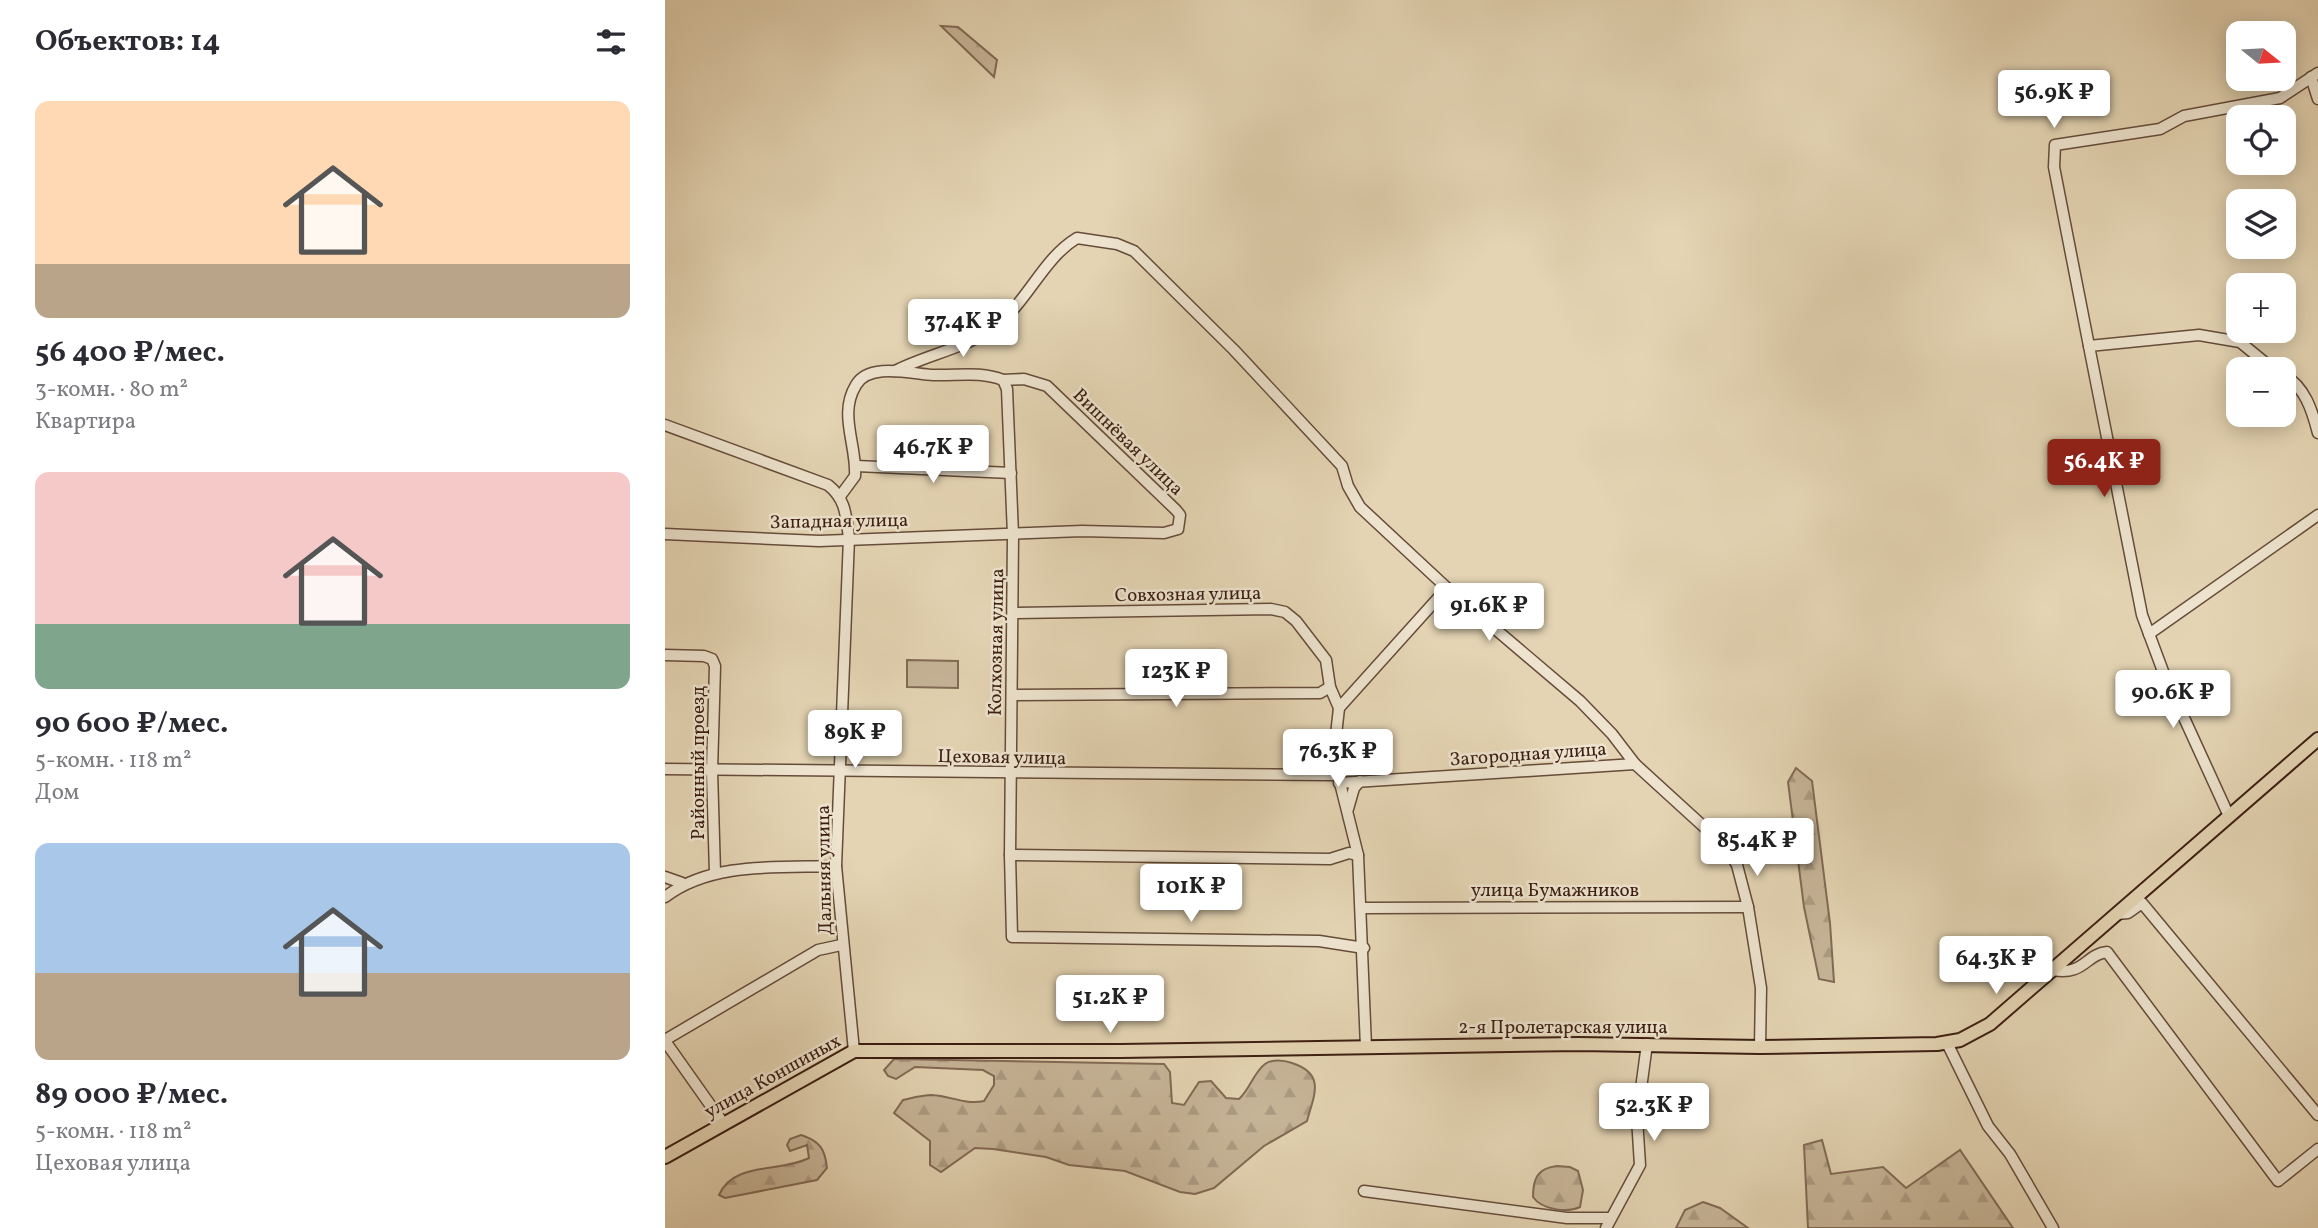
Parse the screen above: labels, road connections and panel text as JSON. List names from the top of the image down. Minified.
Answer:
{"streets":{"main road":["2-я Пролетарская улица","улица Коншиных"],"street":["Вишнёвая улица","Западная улица","Совхозная улица","Колхозная улица","Загородная улица","Цеховая улица","Районный проезд","Дальняя улица","улица Бумажников"]},"crossings":[["Вишнёвая улица","Западная улица"],["Вишнёвая улица","Колхозная улица"],["Западная улица","Колхозная улица"],["Западная улица","Дальняя улица"],["Совхозная улица","Колхозная улица"],["Совхозная улица","Загородная улица"],["Совхозная улица","Цеховая улица"],["Совхозная улица","улица Бумажников"],["Совхозная улица","2-я Пролетарская улица"],["Совхозная улица","улица Коншиных"],["Колхозная улица","Цеховая улица"],["Загородная улица","Цеховая улица"],["Цеховая улица","Районный проезд"],["Цеховая улица","Дальняя улица"],["Дальняя улица","улица Коншиных"],["2-я Пролетарская улица","улица Коншиных"]],"north":"right","page":{"heading":"Объектов: 14","map_buttons":["+","−"],"price":["56.9K ₽","37.4K ₽","46.7K ₽","56.4K ₽","91.6K ₽","123K ₽","90.6K ₽","89K ₽","76.3K ₽","85.4K ₽","101K ₽","64.3K ₽","51.2K ₽","52.3K ₽"],"list":[{"name":"56 400 ₽/мес.","note":"3-комн. · 80 m² · Квартира"},{"name":"90 600 ₽/мес.","note":"5-комн. · 118 m² · Дом"},{"name":"89 000 ₽/мес.","note":"5-комн. · 118 m² · Цеховая улица"}]}}
